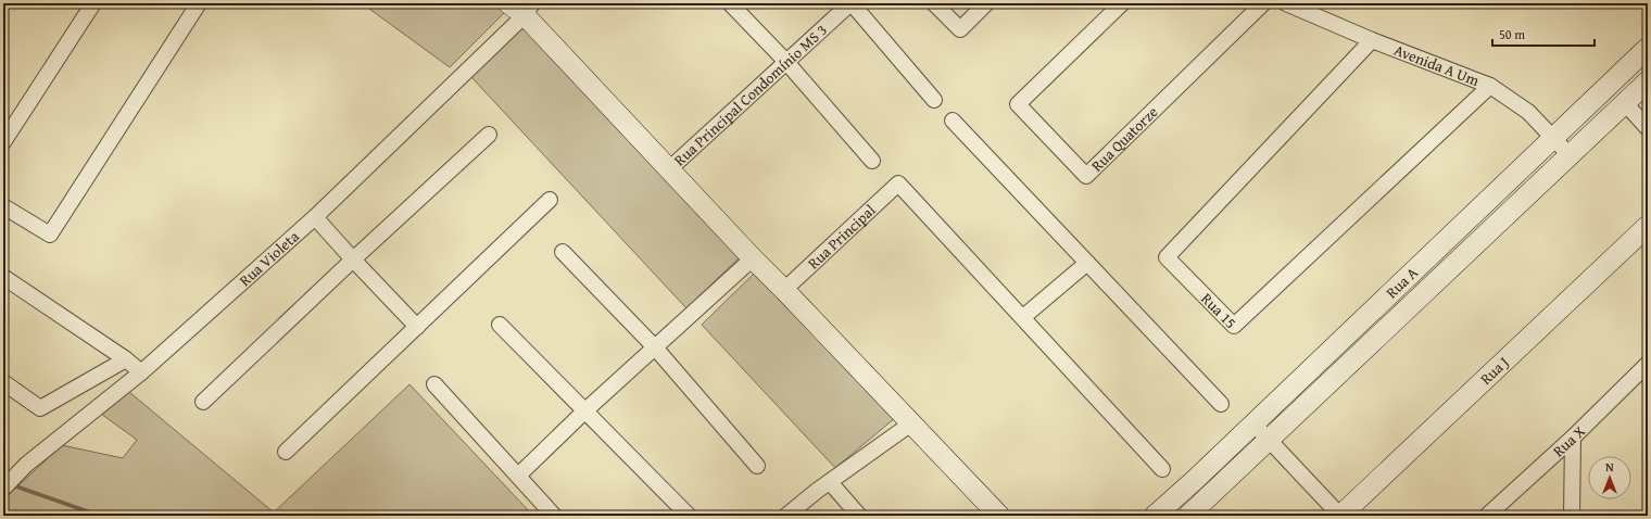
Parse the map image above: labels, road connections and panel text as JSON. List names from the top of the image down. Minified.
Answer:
{"streets":{"street":["Avenida A Um","Rua Principal Condomínio MS 3","Rua Quatorze","Rua Principal","Rua Violeta","Rua A","Rua 15","Rua J","Rua X"]},"crossings":[["Avenida A Um","Rua A"],["Avenida A Um","Rua 15"]],"scale_bar":"50 m","north":"top"}
